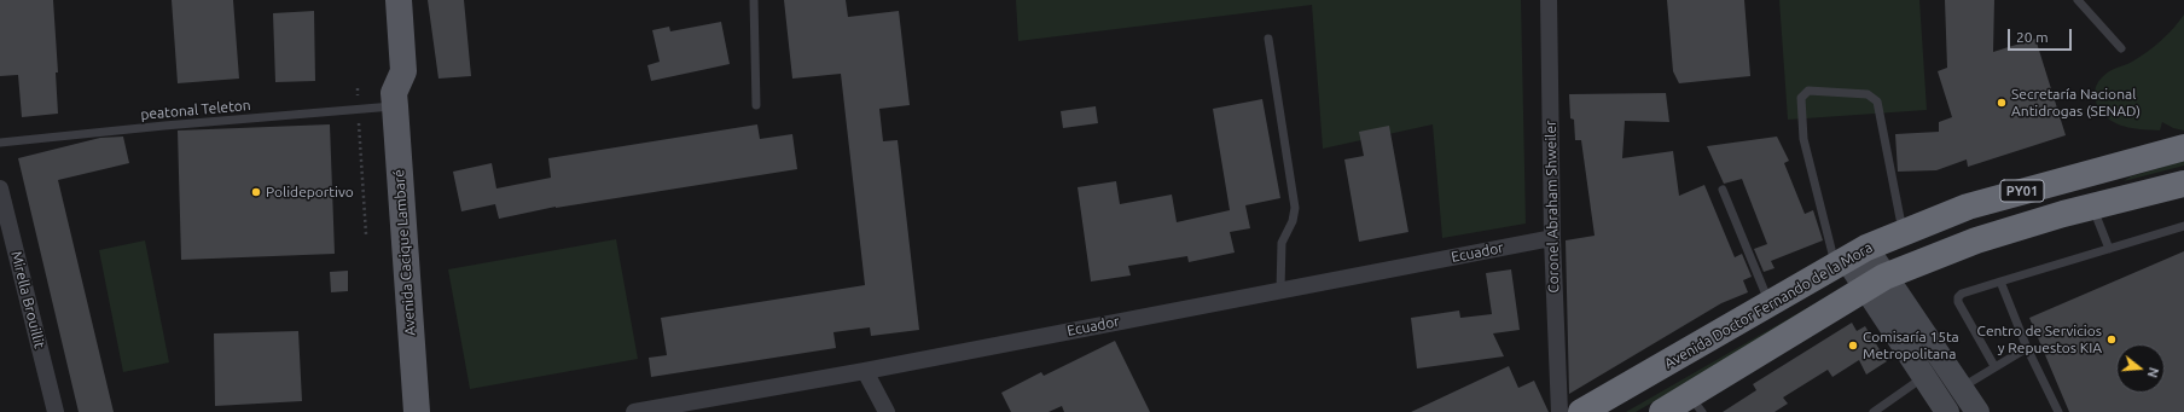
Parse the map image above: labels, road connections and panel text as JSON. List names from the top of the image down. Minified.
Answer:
{"streets":{"highway":["PY01","Avenida Doctor Fernando de la Mora"],"main road":["Avenida Cacique Lambaré"],"street":["Coronel Abraham Shweiler","Ecuador","Mirella Brouillit"],"lane":["peatonal Teleton"]},"crossings":[["peatonal Teleton","Avenida Cacique Lambaré"],["Coronel Abraham Shweiler","Ecuador"]],"places":["Secretaría Nacional Antidrogas (SENAD)","Polideportivo","Centro de Servicios y Repuestos KIA","Comisaría 15ta Metropolitana"],"scale_bar":"20 m","north":"right"}
